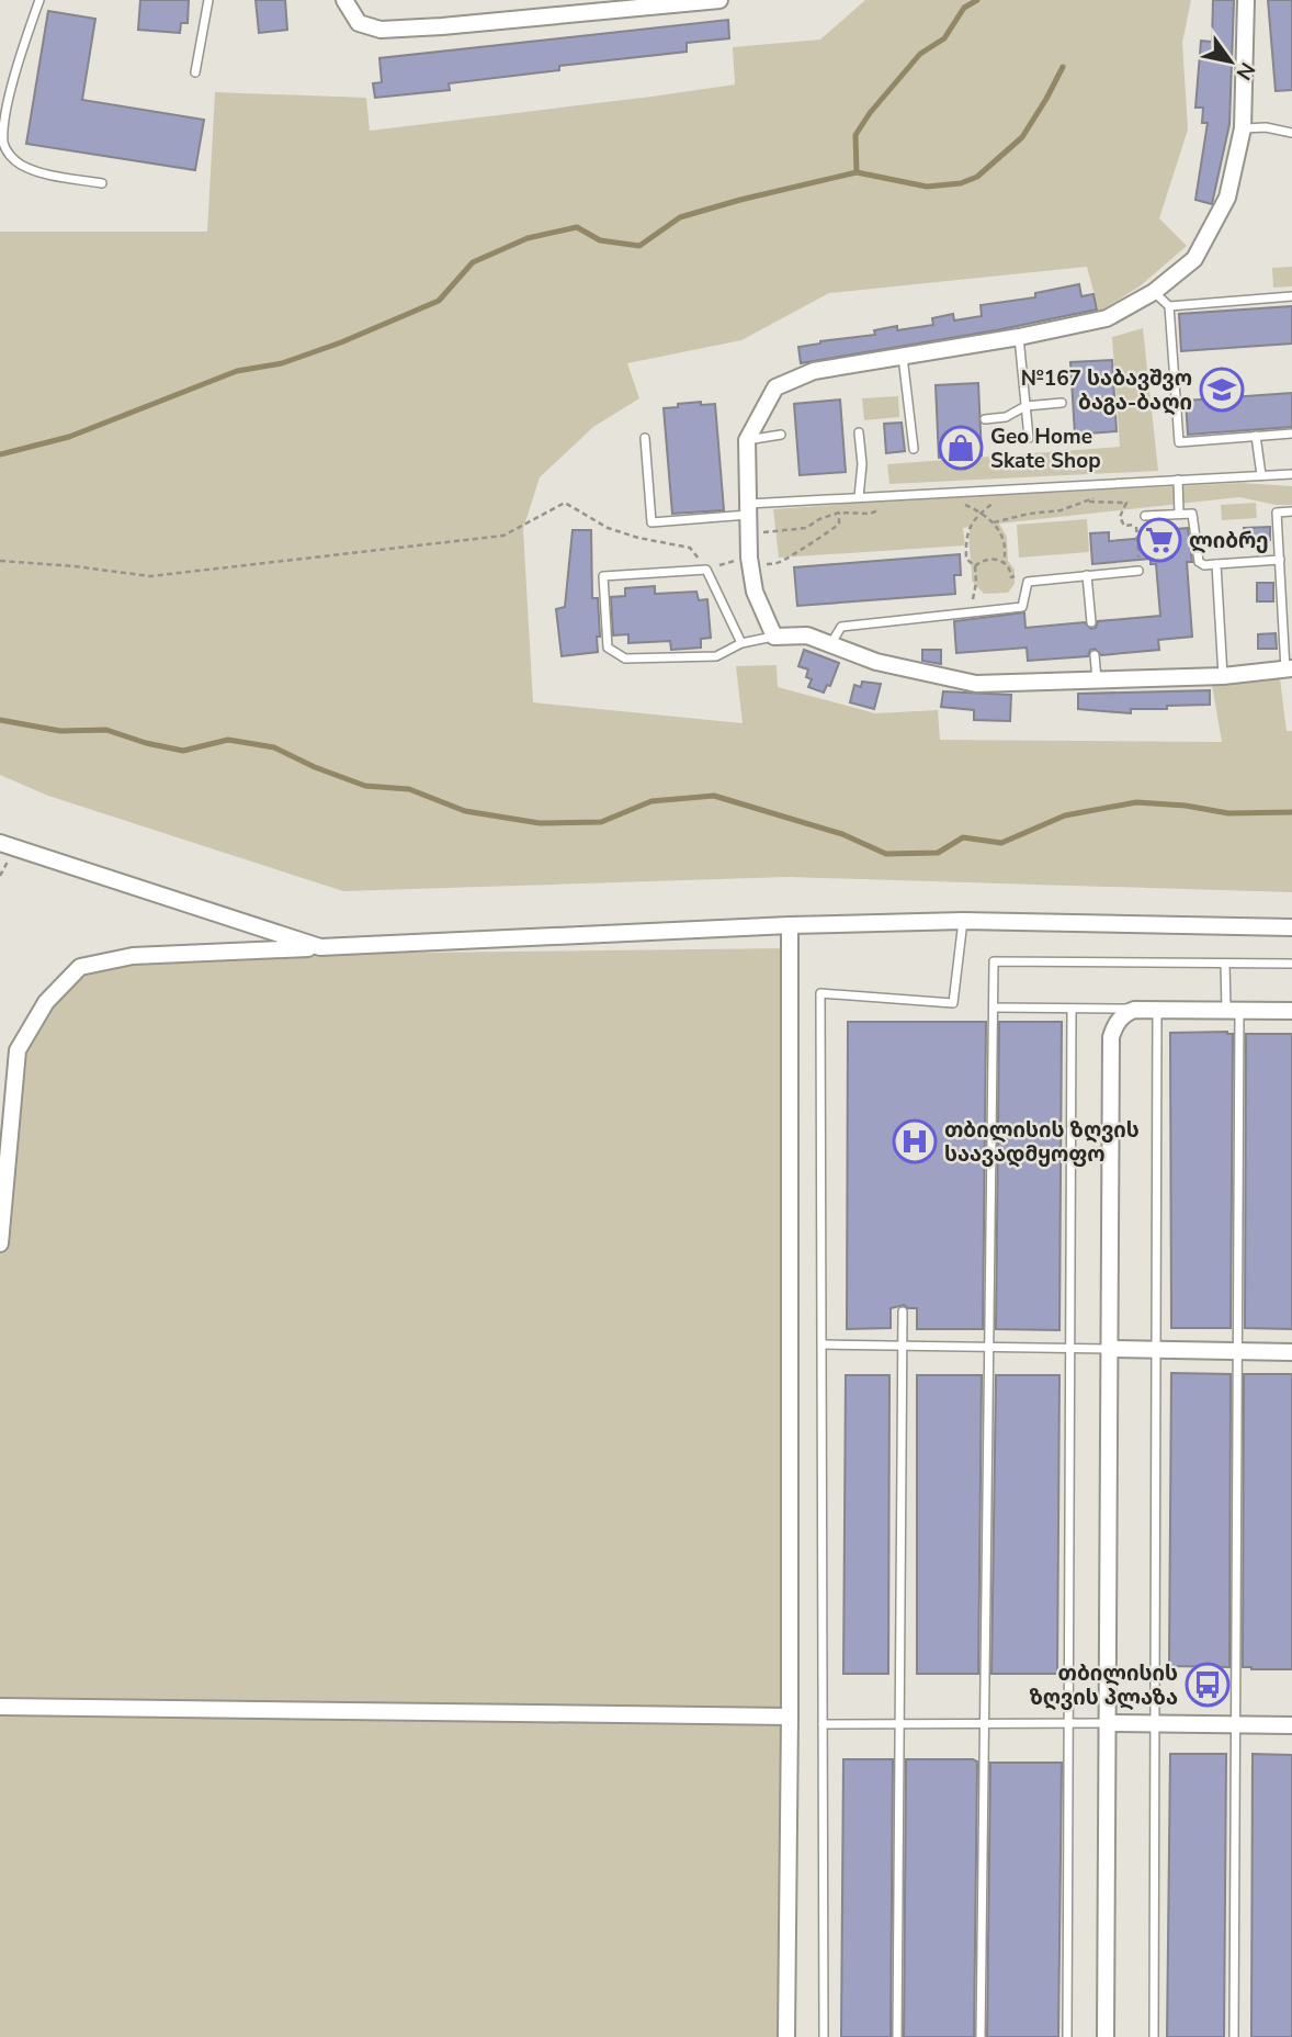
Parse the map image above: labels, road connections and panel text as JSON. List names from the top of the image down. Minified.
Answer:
{"places":{"school or university":["№167 საბავშვო ბაგა-ბაღი"],"shop":["Geo Home Skate Shop"],"supermarket":["ლიბრე"],"hospital":["თბილისის ზღვის საავადმყოფო"],"bus stop":["თბილისის ზღვის პლაზა"]},"north":"bottom right"}
